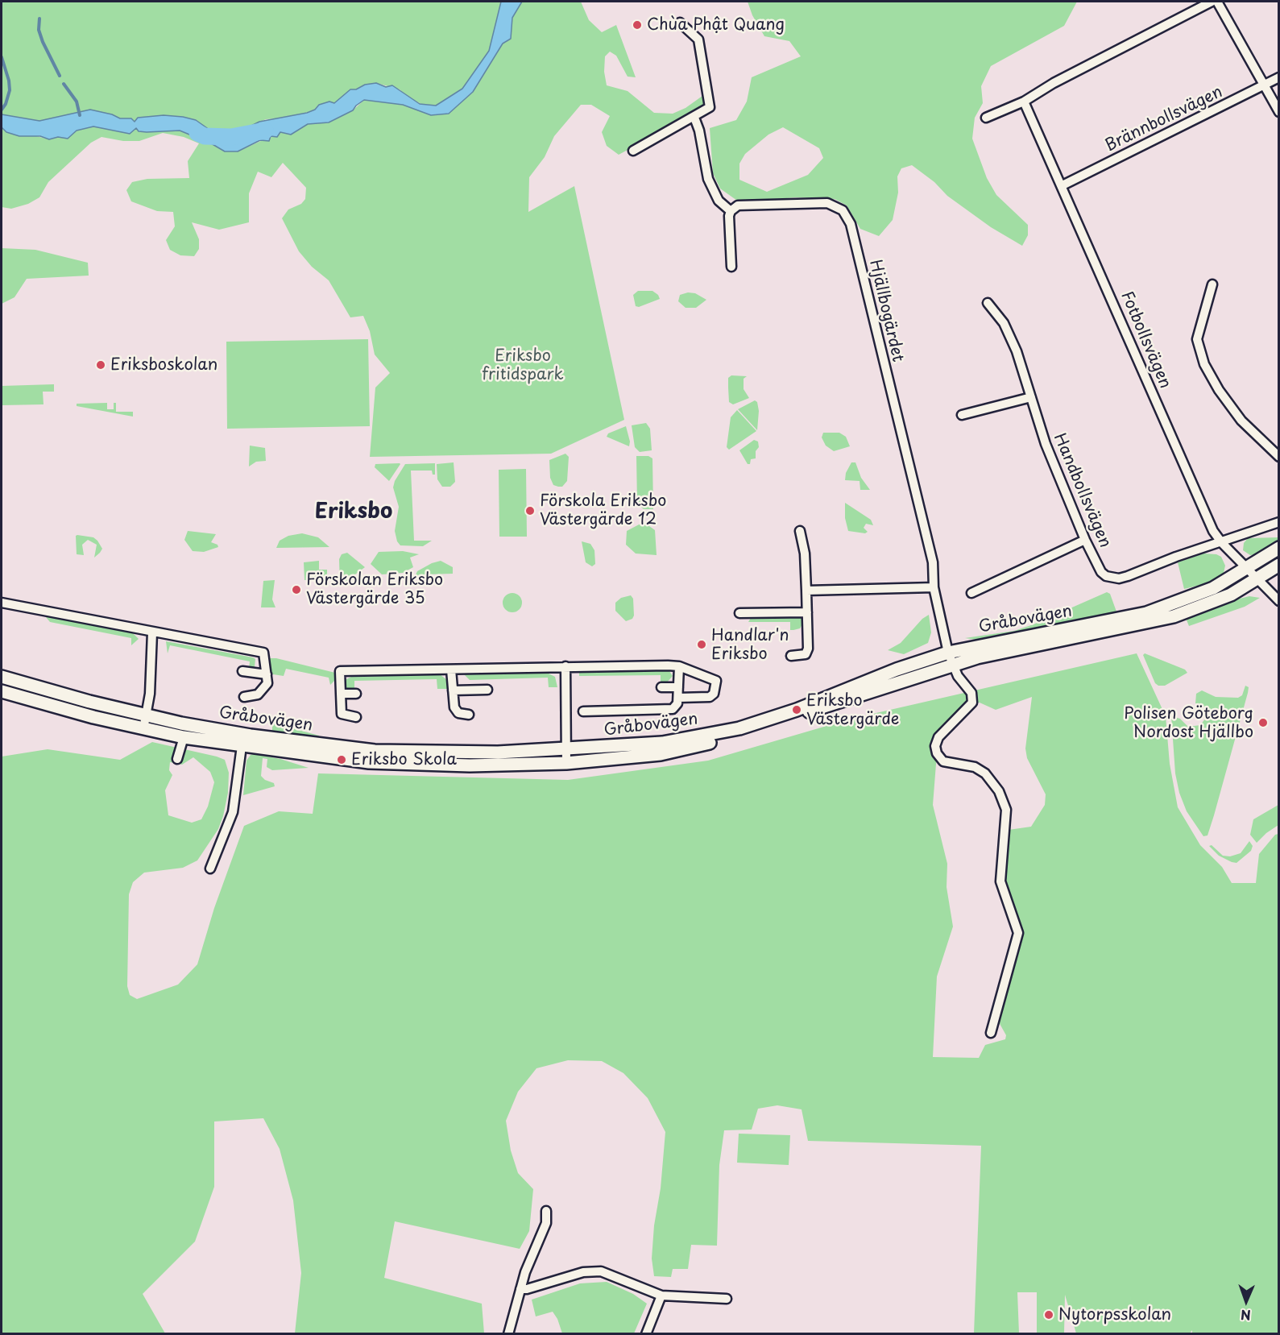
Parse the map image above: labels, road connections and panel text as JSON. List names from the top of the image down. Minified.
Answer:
{"streets":{"main road":["Gråbovägen"],"street":["Brännbollsvägen","Hjällbogärdet","Fotbollsvägen","Handbollsvägen"]},"crossings":[["Brännbollsvägen","Fotbollsvägen"],["Hjällbogärdet","Gråbovägen"],["Fotbollsvägen","Handbollsvägen"],["Fotbollsvägen","Gråbovägen"]],"districts":["Eriksbo"],"parks":["Eriksbo fritidspark"],"places":["Chùa Phật Quang","Eriksboskolan","Förskola Eriksbo Västergärde 12","Förskolan Eriksbo Västergärde 35","Handlar'n Eriksbo","Eriksbo Västergärde","Polisen Göteborg Nordost Hjällbo","Eriksbo Skola","Nytorpsskolan"],"north":"bottom"}
